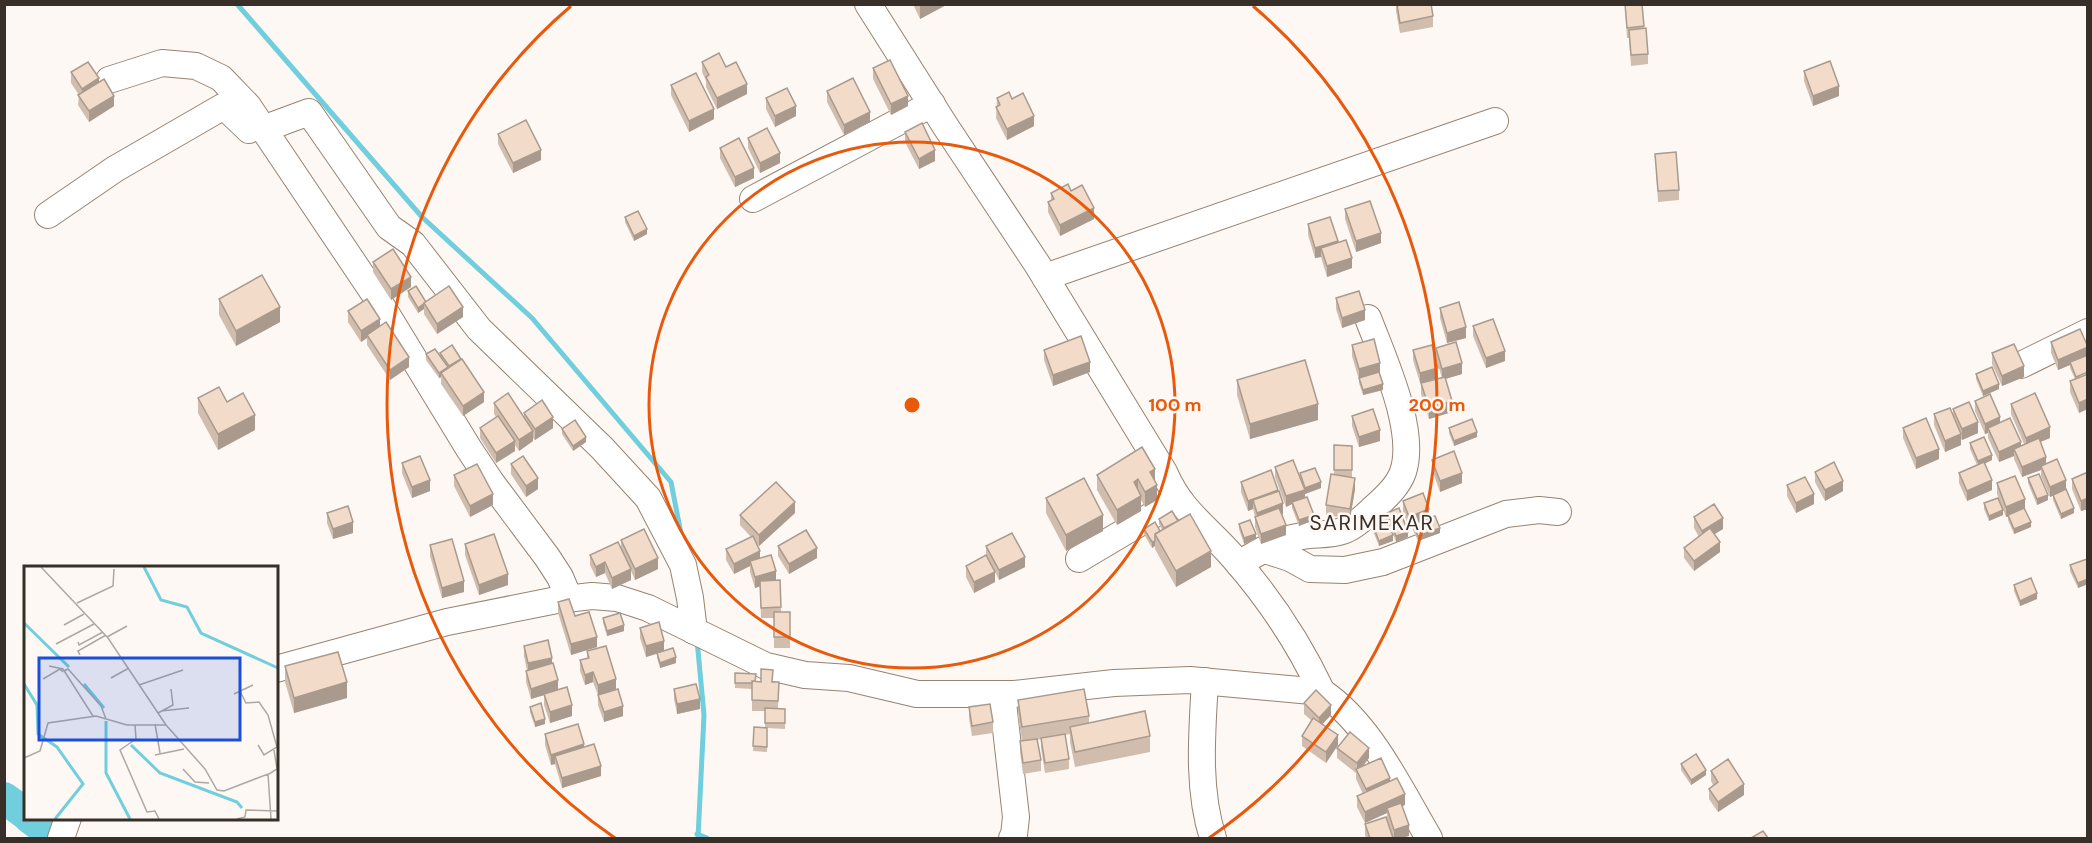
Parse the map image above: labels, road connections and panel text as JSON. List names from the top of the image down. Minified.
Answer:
{"districts":["SARIMEKAR"],"rings":["100 m","200 m"]}
